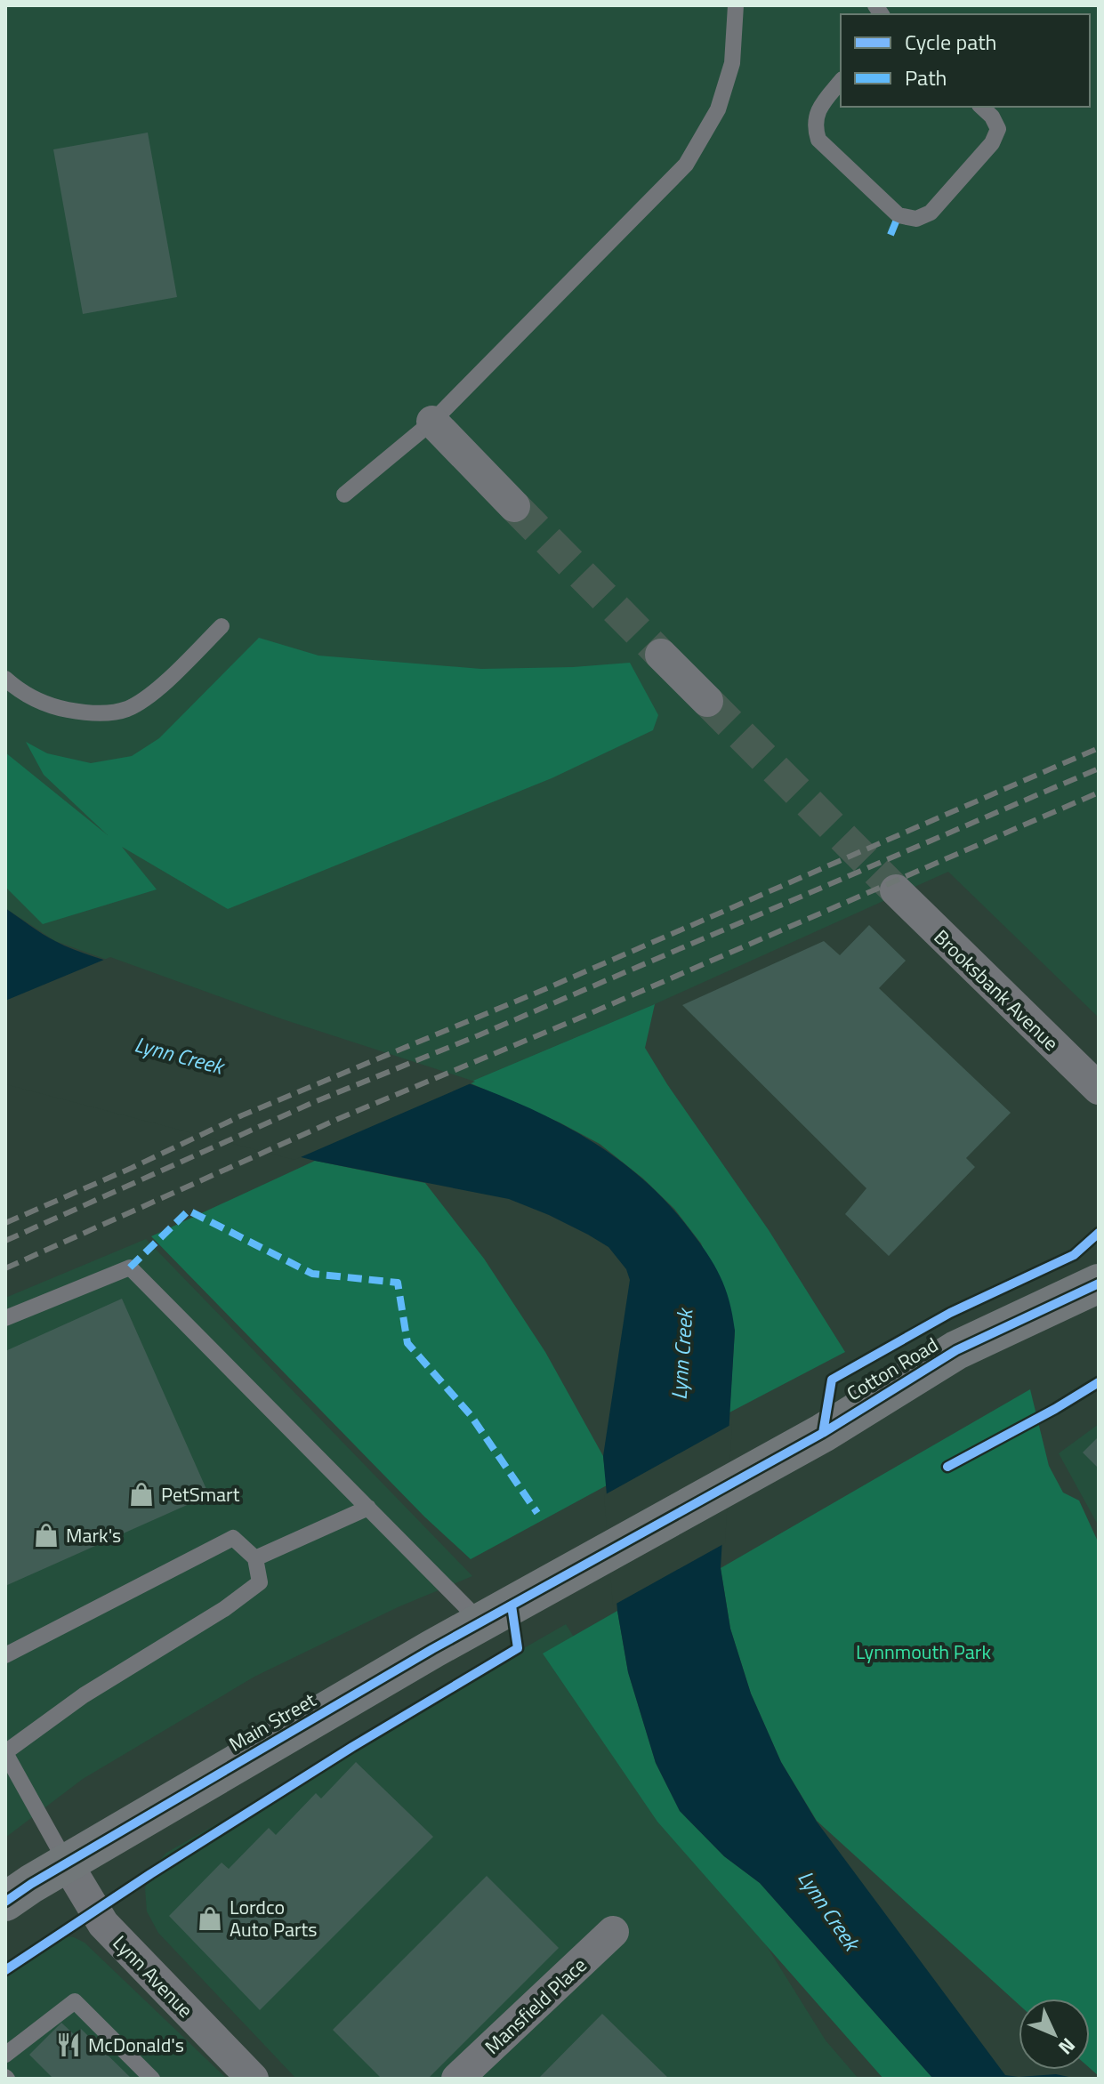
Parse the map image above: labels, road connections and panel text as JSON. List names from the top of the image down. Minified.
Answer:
{"streets":{"main road":["Cotton Road","Main Street"],"street":["Brooksbank Avenue","Lynn Avenue","Mansfield Place"]},"crossings":[["Cotton Road","Main Street"],["Main Street","Lynn Avenue"]],"water":["Lynn Creek"],"parks":["Lynnmouth Park"],"places":{"shop":["PetSmart","Mark's","Lordco Auto Parts"],"restaurant":["McDonald's"]},"legend":["Cycle path","Path"],"north":"bottom right"}
